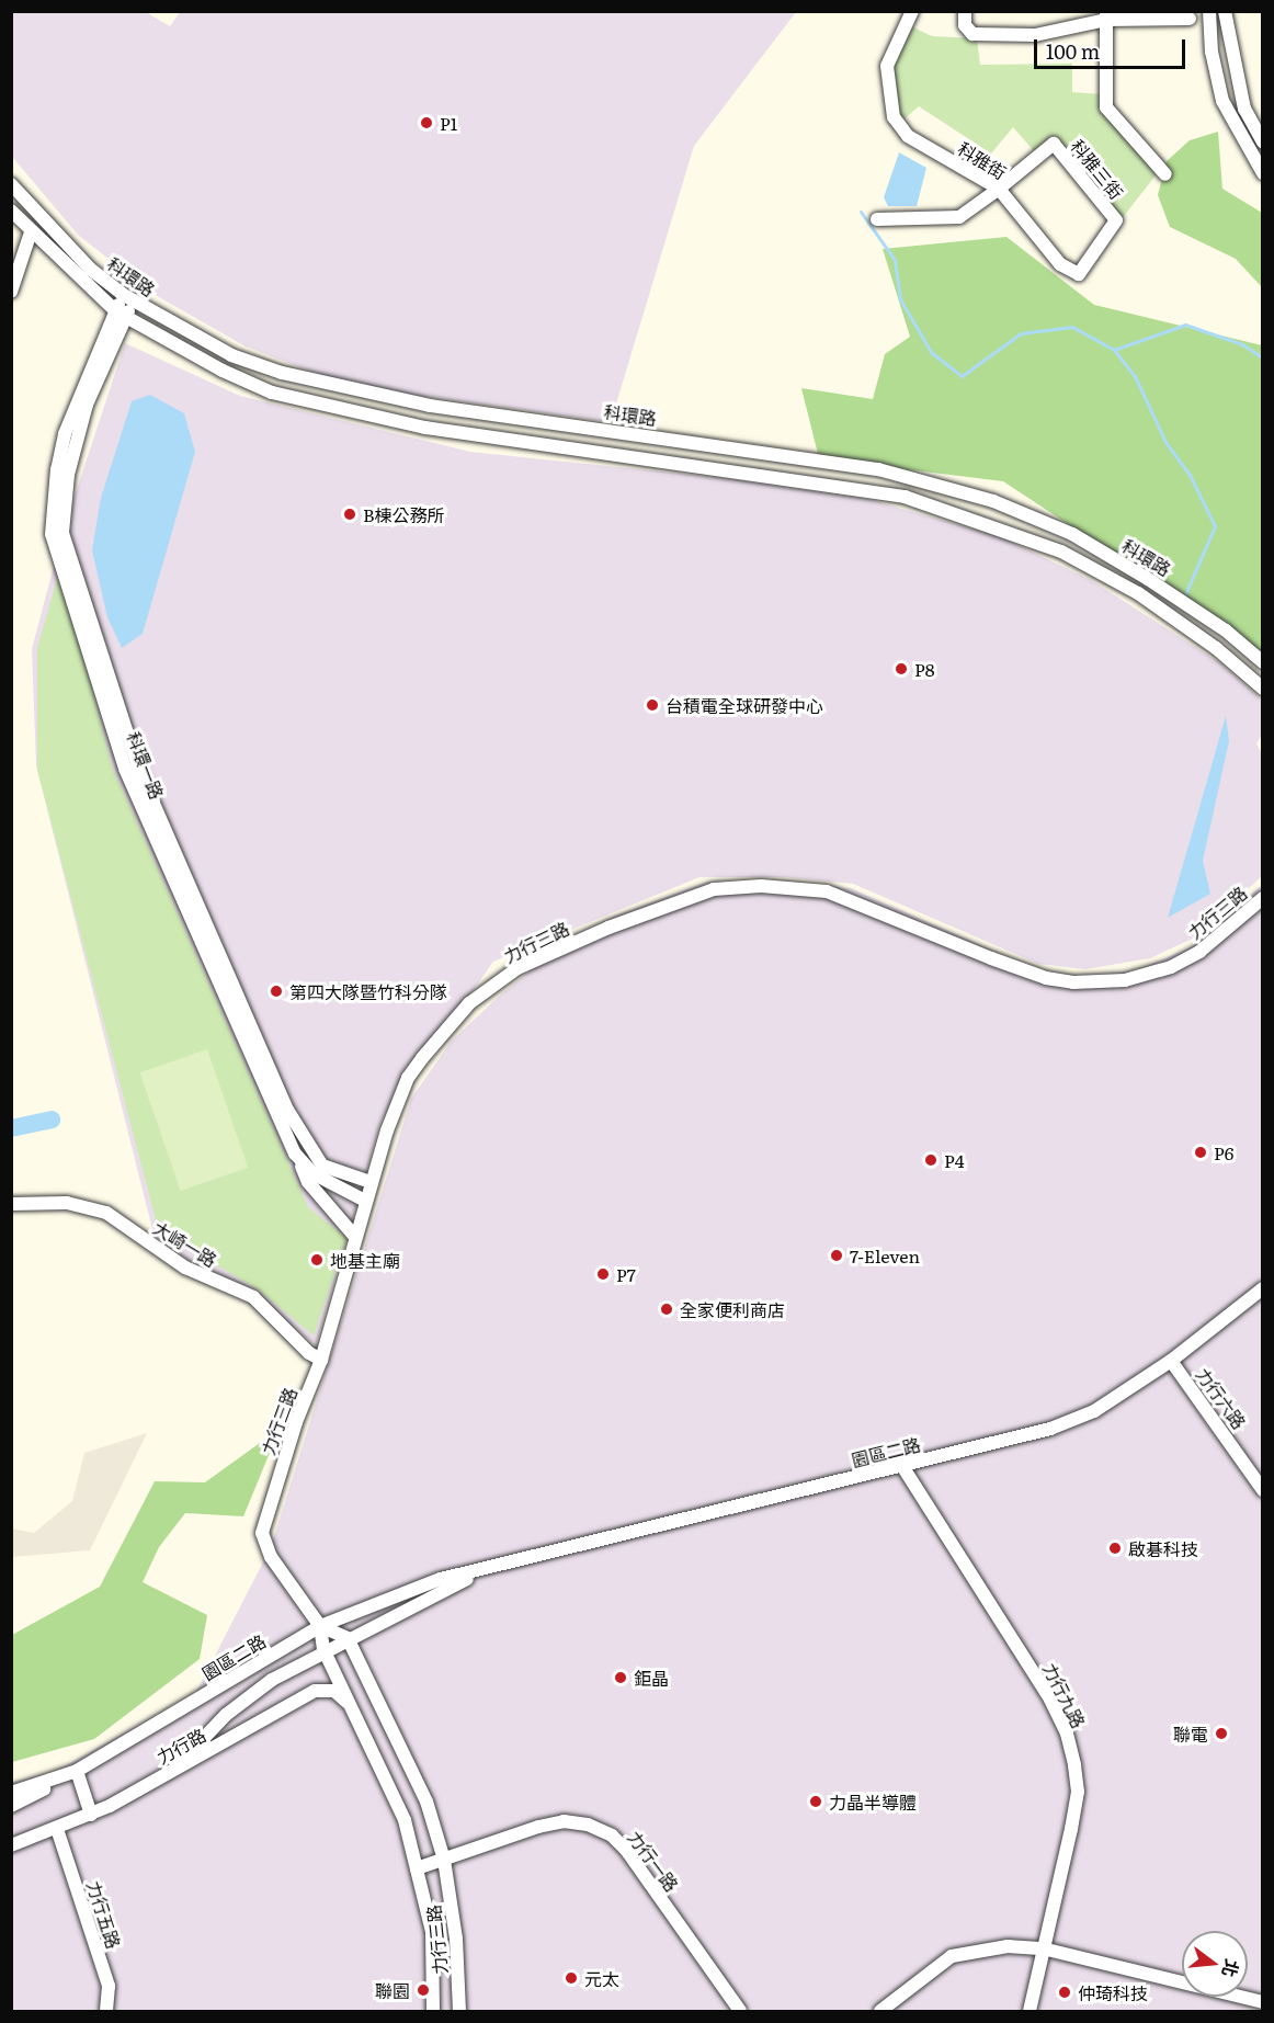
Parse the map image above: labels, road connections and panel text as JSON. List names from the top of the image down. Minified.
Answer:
{"streets":{"street":["科雅街","科雅三街","科環路","科環一路","力行三路","大崎一路","力行六路","園區二路","力行九路","力行路","力行一路","力行五路"]},"crossings":[["科雅街","科雅三街"],["科環路","科環一路"],["科環一路","力行三路"],["力行三路","大崎一路"],["力行三路","園區二路"],["力行三路","力行路"],["力行三路","力行一路"],["力行六路","園區二路"],["園區二路","力行九路"],["園區二路","力行路"],["力行路","力行五路"]],"places":["P1","B棟公務所","P8","台積電全球研發中心","第四大隊暨竹科分隊","P6","P4","7-Eleven","地基主廟","P7","全家便利商店","啟碁科技","鉅晶","聯電","力晶半導體","元太","聯園","仲琦科技"],"scale_bar":"100 m","north":"right"}
